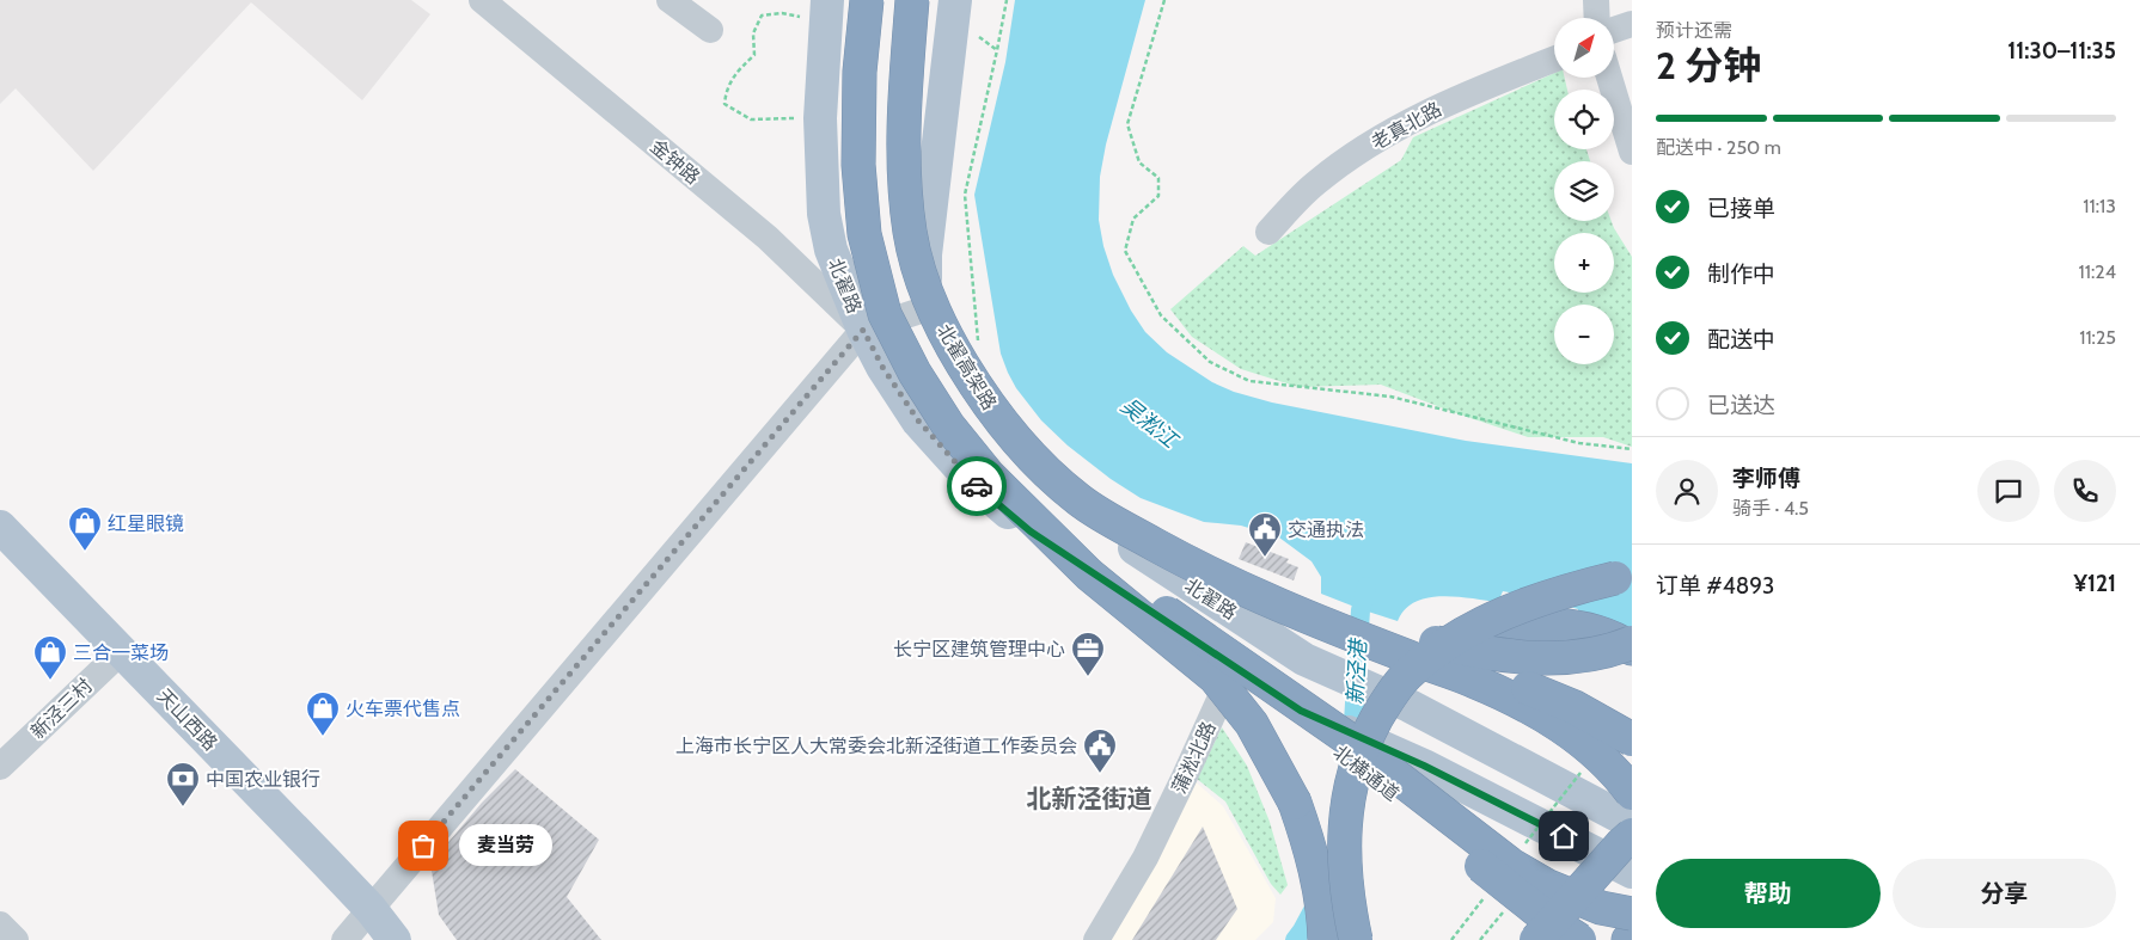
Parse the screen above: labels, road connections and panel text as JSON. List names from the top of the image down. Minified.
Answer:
{"streets":{"highway":["北翟高架路","北横通道"],"main road":["北翟路","天山西路"],"street":["老真北路","金钟路","新泾三村","蒲淞北路"]},"crossings":[["金钟路","北翟路"],["北翟路","蒲淞北路"],["新泾三村","天山西路"]],"districts":["北新泾街道"],"water":["吴淞江","新泾港"],"places":{"shop":["红星眼镜","三合一菜场","火车票代售点"],"public building":["交通执法","上海市长宁区人大常委会北新泾街道工作委员会"],"office":["长宁区建筑管理中心"],"bank":["中国农业银行"],"other":["麦当劳"]},"north":"top right","page":{"heading":["2 分钟","预计还需","11:30–11:35"],"panel":["李师傅","骑手 · 4.5","订单 #4893","¥121"],"map_buttons":["+","−"],"bar":"配送中 · 250 m","list":[["已接单","11:13"],["制作中","11:24"],["配送中","11:25"],"已送达"],"bubble":"麦当劳","buttons":["帮助","分享"]}}
